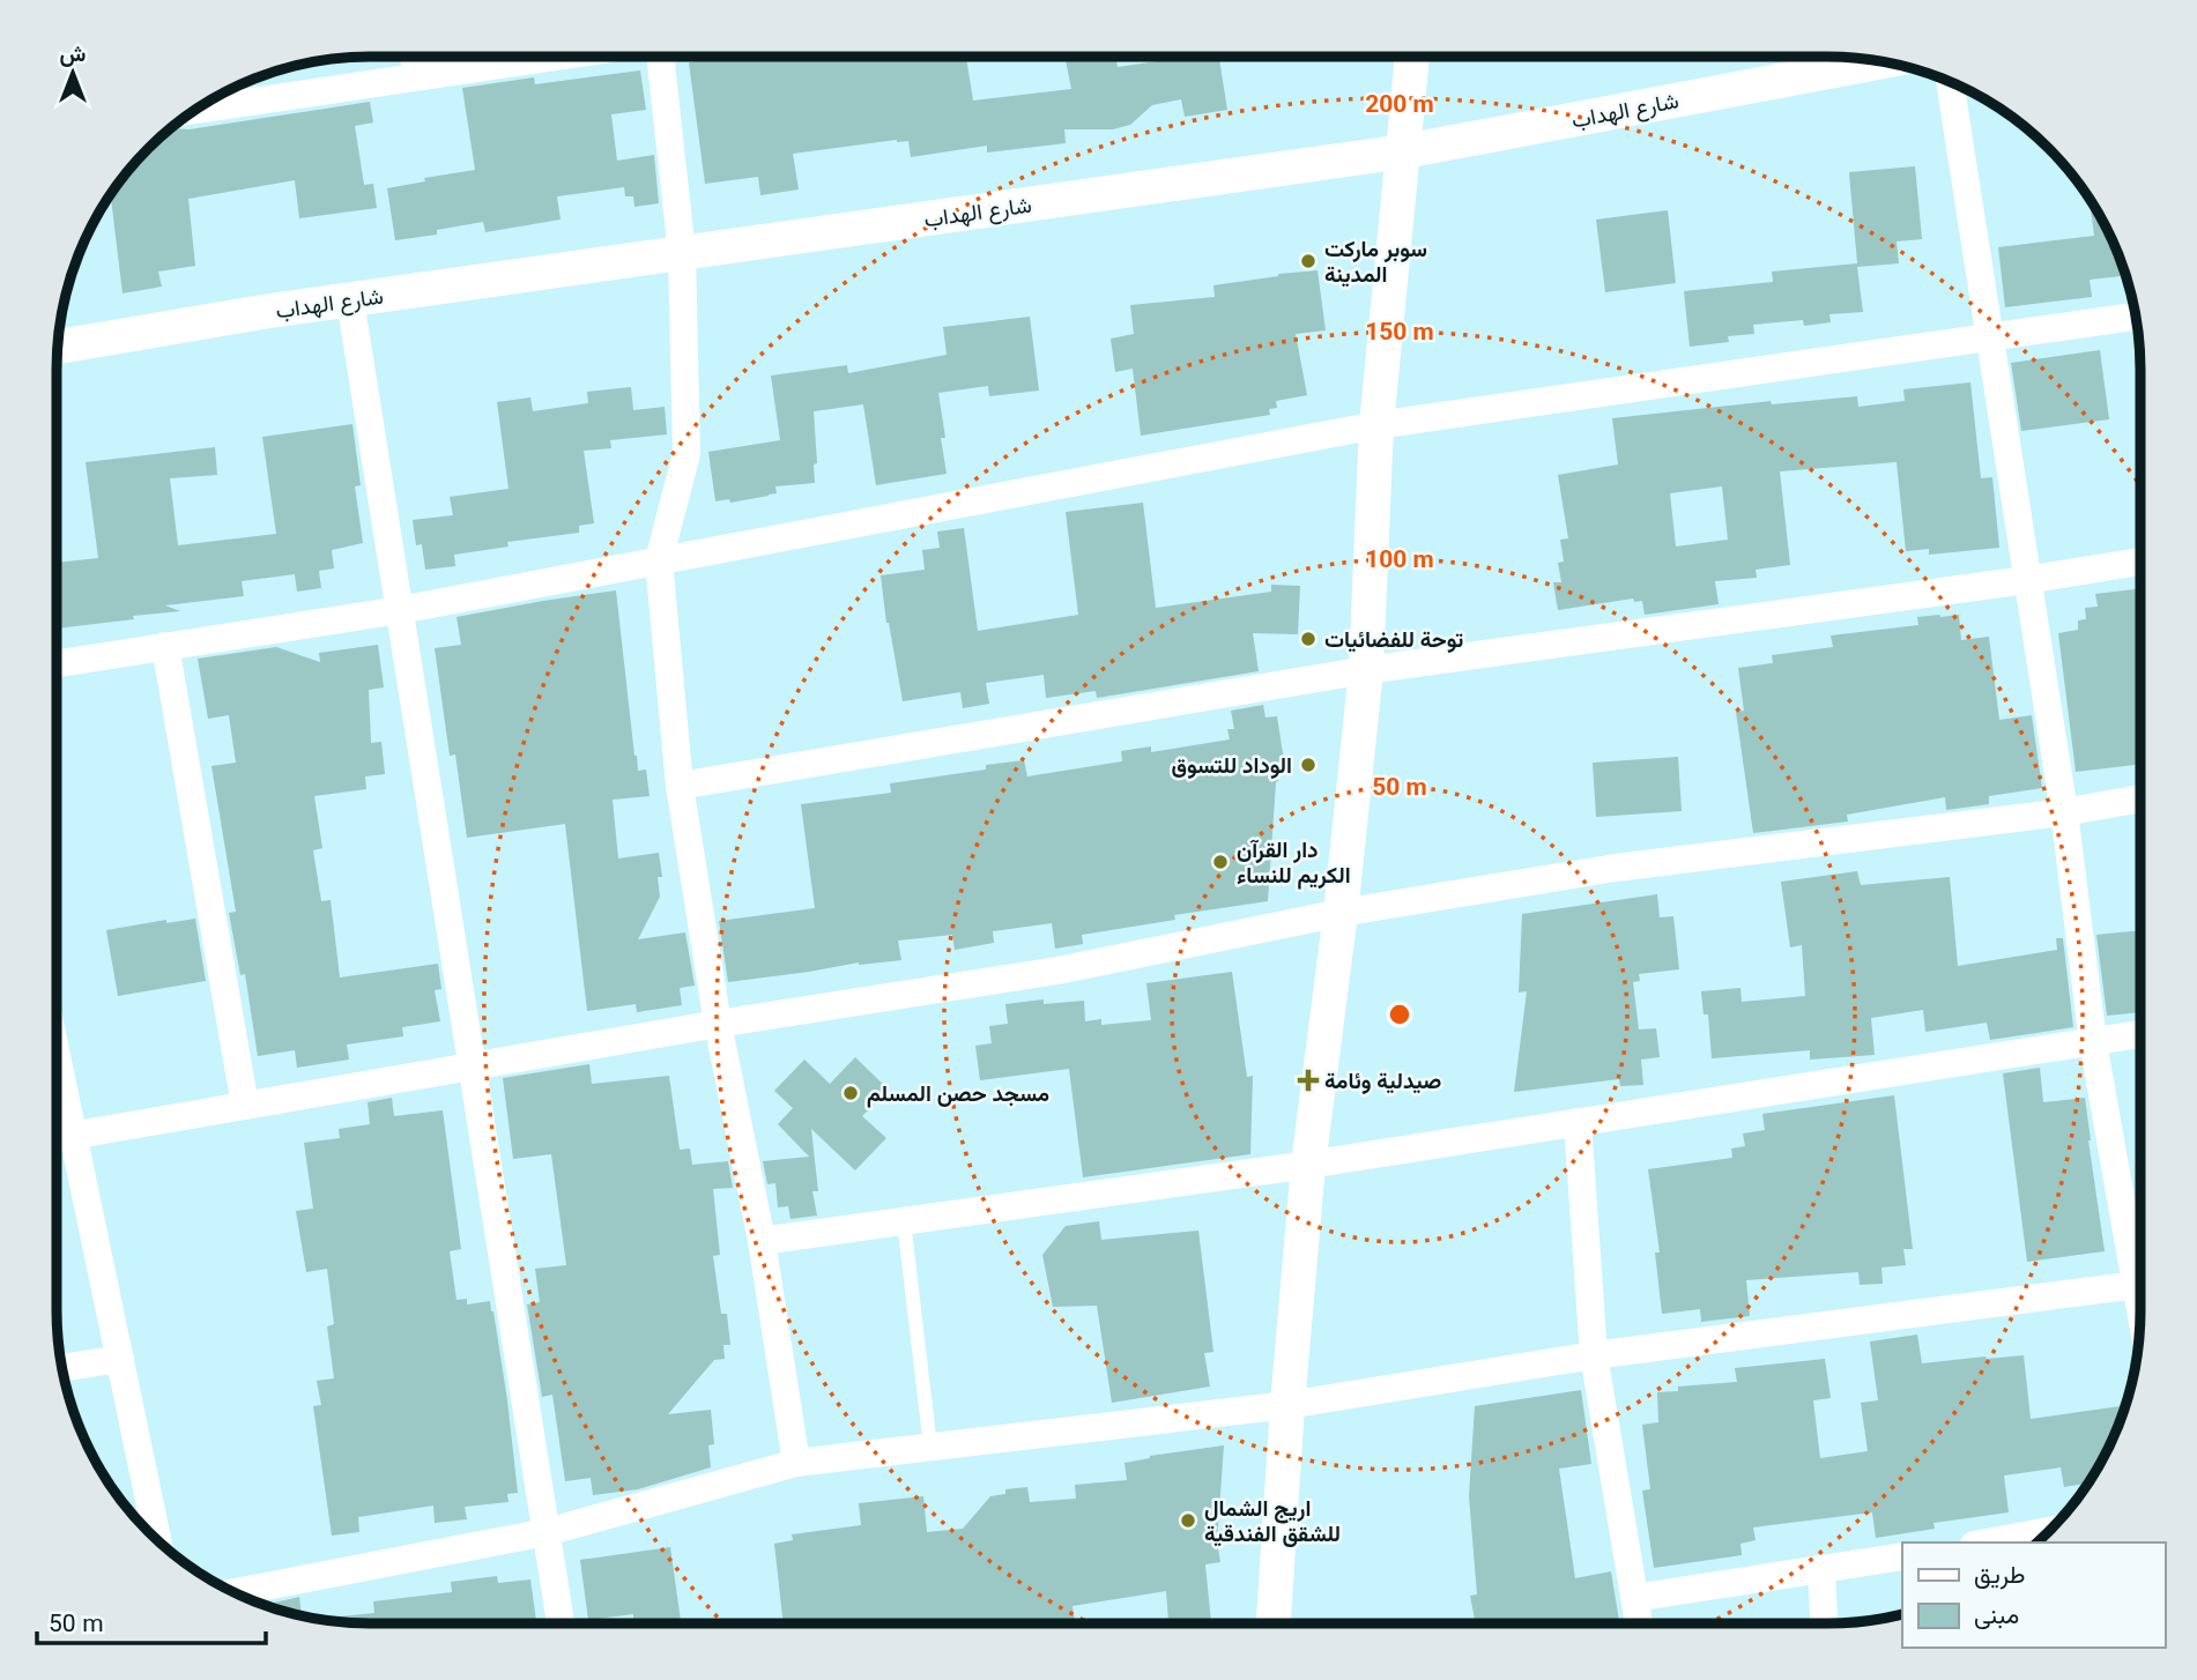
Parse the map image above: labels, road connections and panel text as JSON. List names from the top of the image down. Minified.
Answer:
{"streets":{"street":["شارع الهداب"]},"places":{"other":["سوبر ماركت المدينة","توحة للفضائيات","الوداد للتسوق","دار القرآن الكريم للنساء","مسجد حصن المسلم","اريج الشمال للشقق الفندقية"],"health":["صيدلية وئامة"]},"legend":["طريق","مبنى"],"scale_bar":"50 m","north":"top","rings":["200 m","150 m","100 m","50 m"]}
